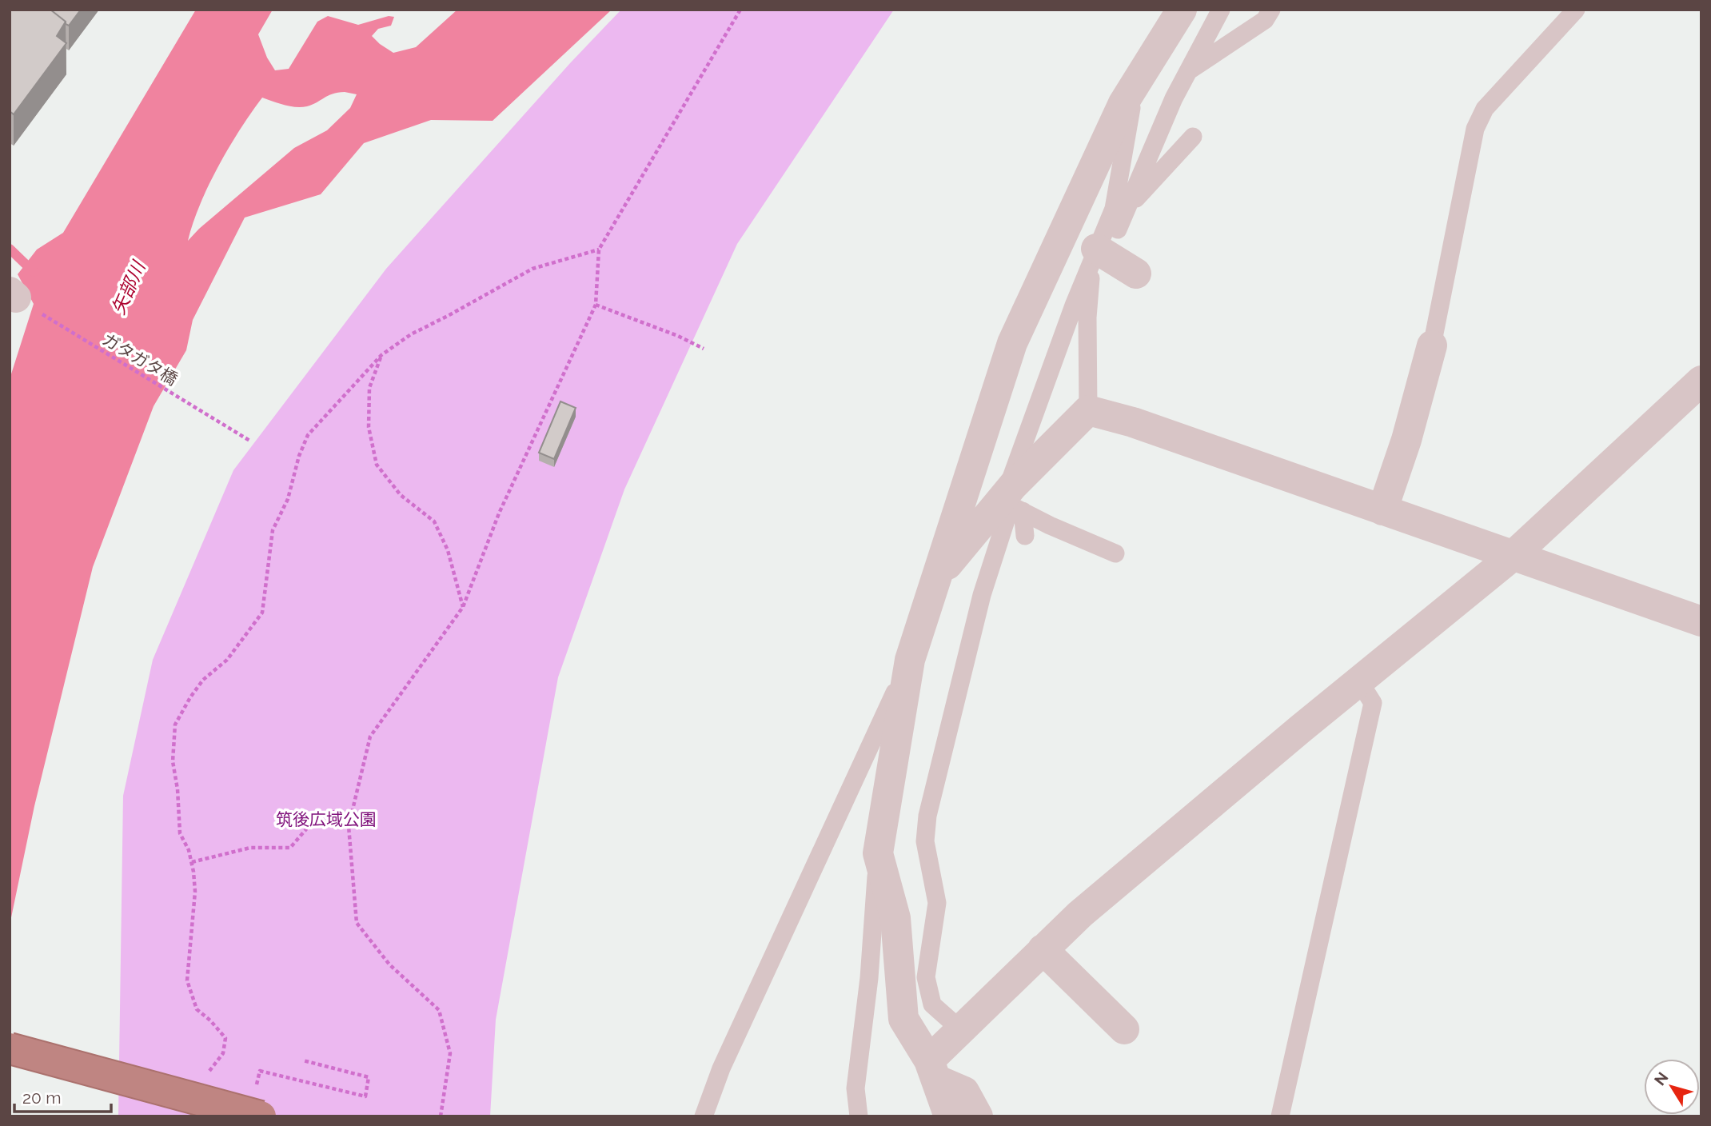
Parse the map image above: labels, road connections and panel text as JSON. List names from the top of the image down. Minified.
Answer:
{"streets":{"path":["ガタガタ橋"]},"water":["矢部川"],"parks":["筑後広域公園"],"scale_bar":"20 m","north":"top left"}
